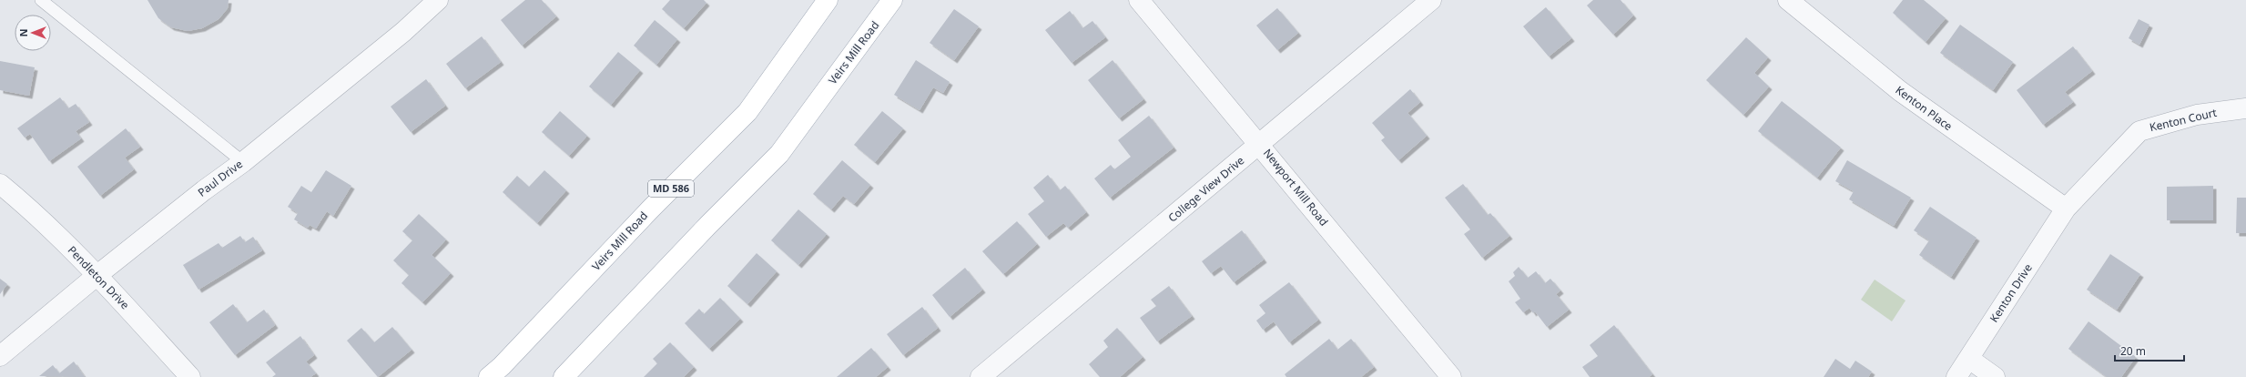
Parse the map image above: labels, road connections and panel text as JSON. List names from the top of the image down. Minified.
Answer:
{"streets":{"main road":["Veirs Mill Road","MD 586"],"street":["Kenton Place","Kenton Court","Paul Drive","Newport Mill Road","College View Drive","Pendleton Drive","Kenton Drive"]},"crossings":[["Kenton Place","Kenton Court"],["Kenton Place","Kenton Drive"],["Kenton Court","Kenton Drive"],["Paul Drive","Pendleton Drive"],["Newport Mill Road","College View Drive"]],"scale_bar":"20 m","north":"left"}
